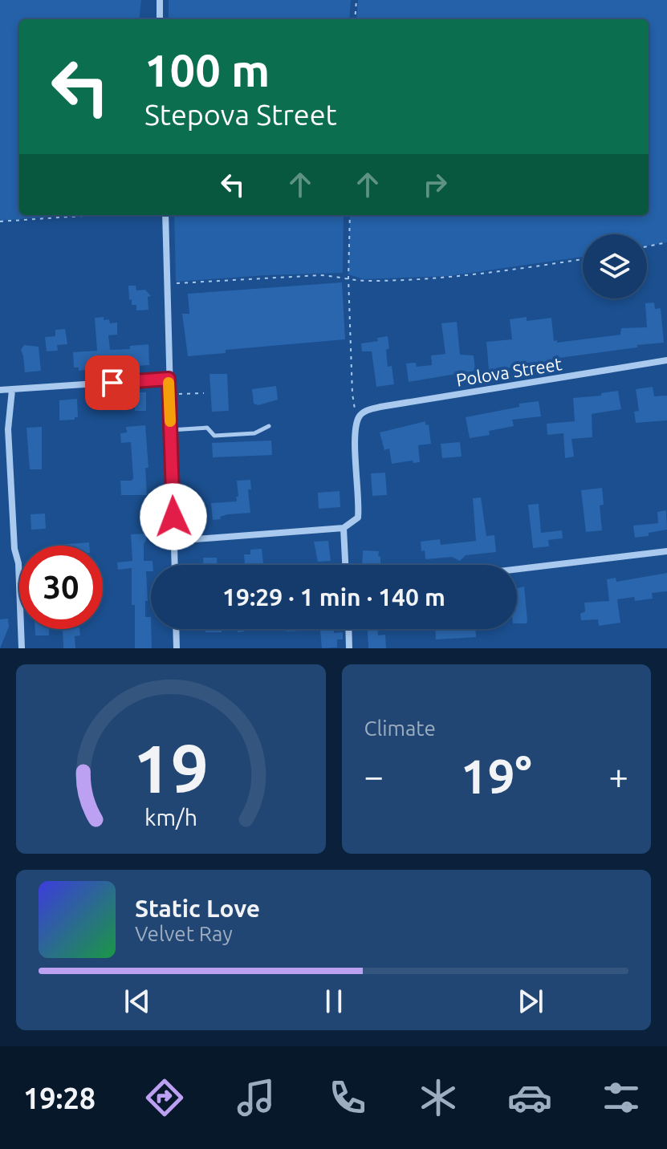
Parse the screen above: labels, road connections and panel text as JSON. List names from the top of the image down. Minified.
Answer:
{"streets":{"street":["Polova Street"]},"page":{"turn":["100 m","Stepova Street"],"limit":"30","trip":"19:29 · 1 min · 140 m","tile":"Climate","heat":["−","19°","+"],"song":["Static Love","Velvet Ray"],"tabs":"19:28","gauge":["19","km/h"]}}
